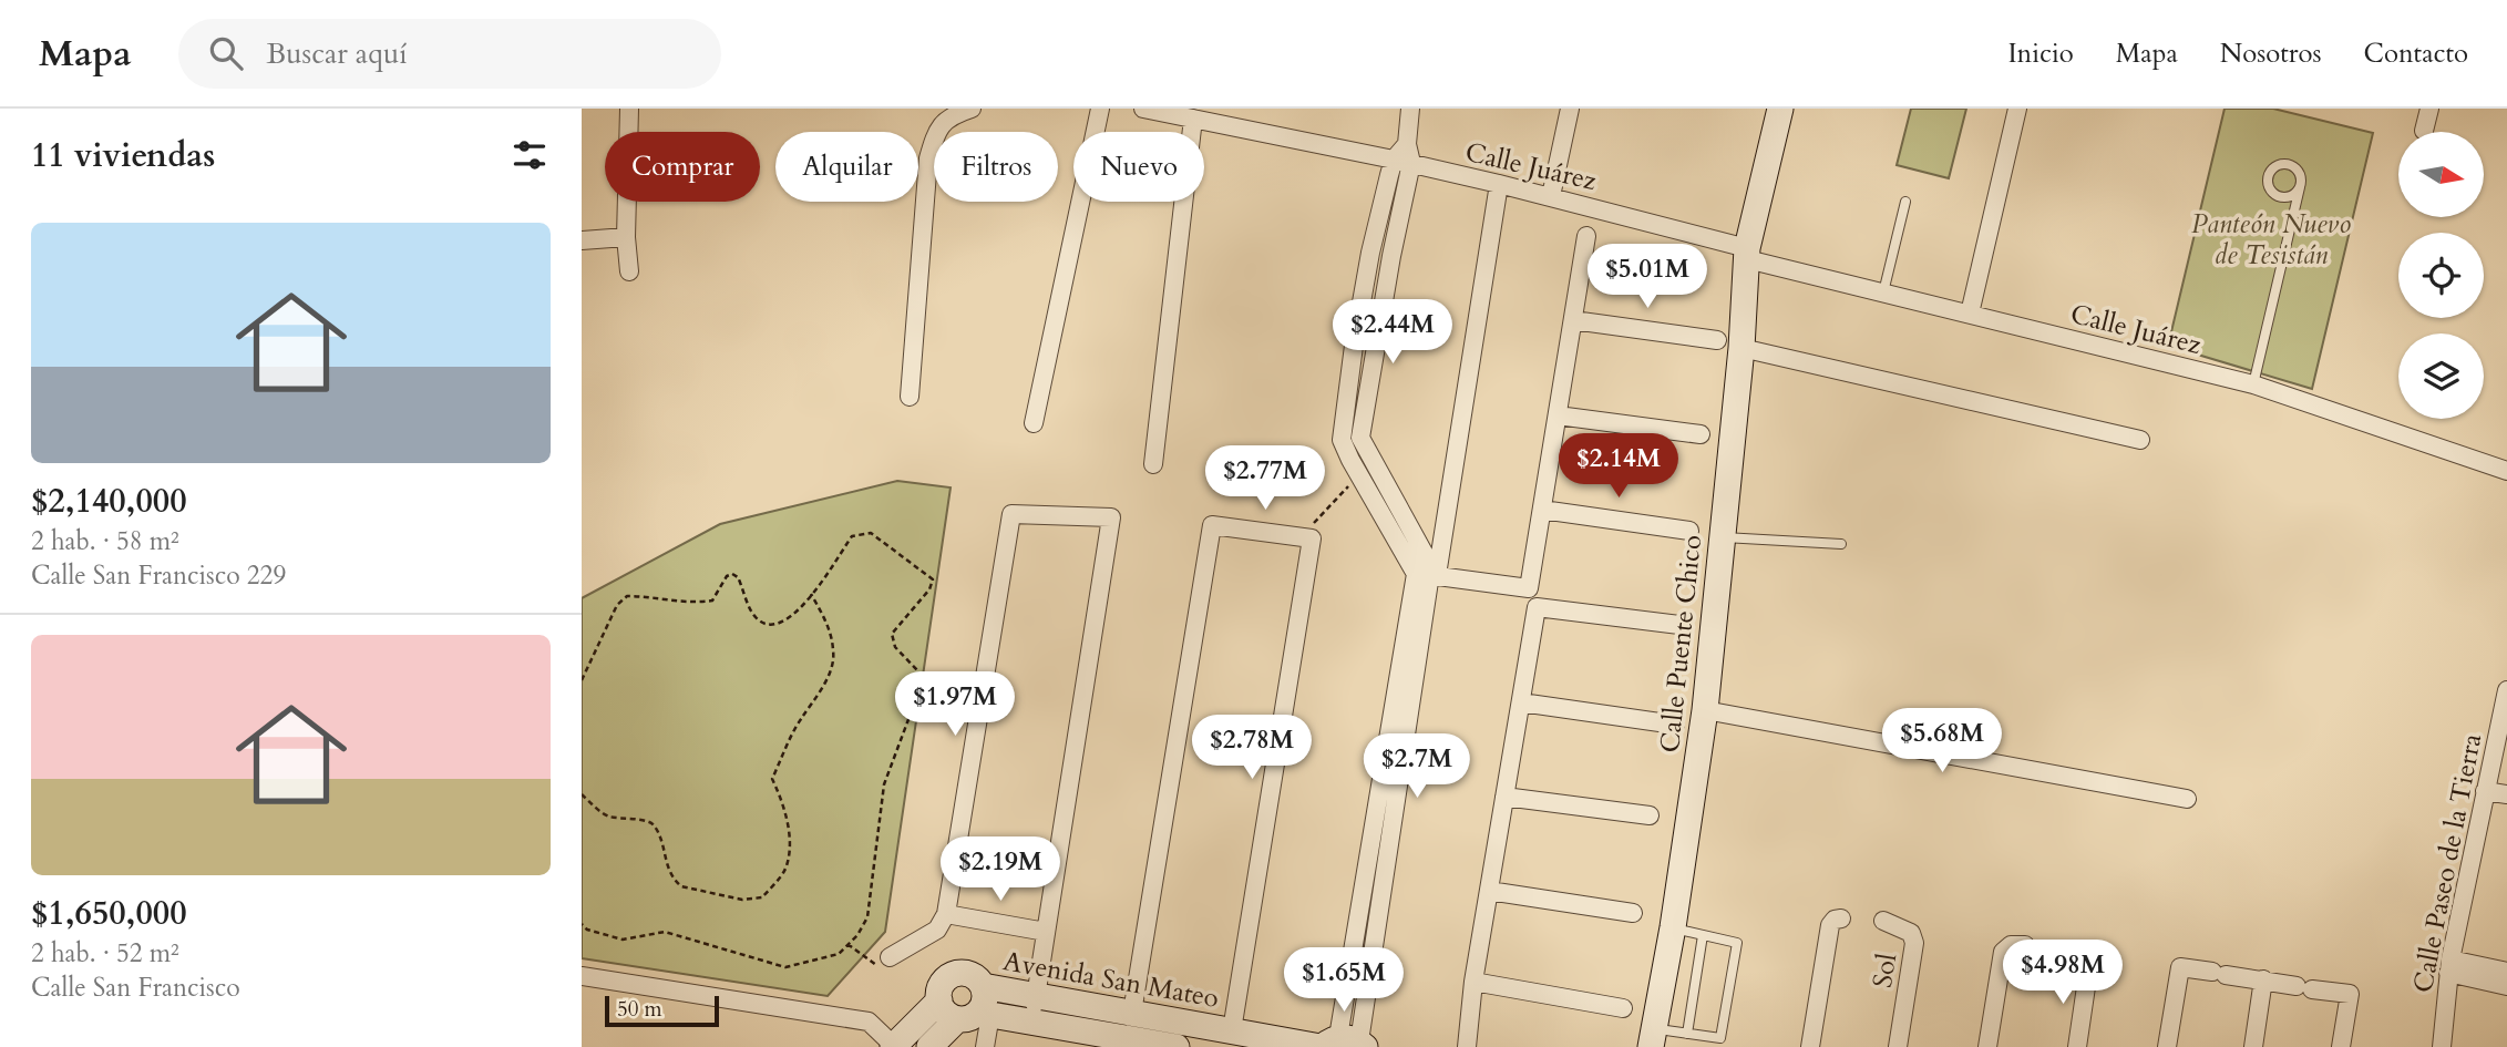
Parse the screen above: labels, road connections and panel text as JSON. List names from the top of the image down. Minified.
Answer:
{"streets":{"main road":["Calle Puente Chico","Avenida San Mateo"],"street":["Calle Juárez","Calle Paseo de la Tierra","Sol"]},"crossings":[["Calle Juárez","Calle Puente Chico"]],"parks":["Panteón Nuevo de Tesistán"],"scale_bar":"50 m","north":"right","page":{"header":"Mapa","search":"Buscar aquí","nav":["Inicio","Mapa","Nosotros","Contacto"],"heading":"11 viviendas","chip":["Comprar","Alquilar","Filtros","Nuevo"],"list":[{"name":"$2,140,000","note":"2 hab. · 58 m² · Calle San Francisco 229"},{"name":"$1,650,000","note":"2 hab. · 52 m² · Calle San Francisco"}],"price":["$5.01M","$2.44M","$2.14M","$2.77M","$1.97M","$5.68M","$2.78M","$2.7M","$2.19M","$4.98M","$1.65M"],"scale":"50 m"}}
